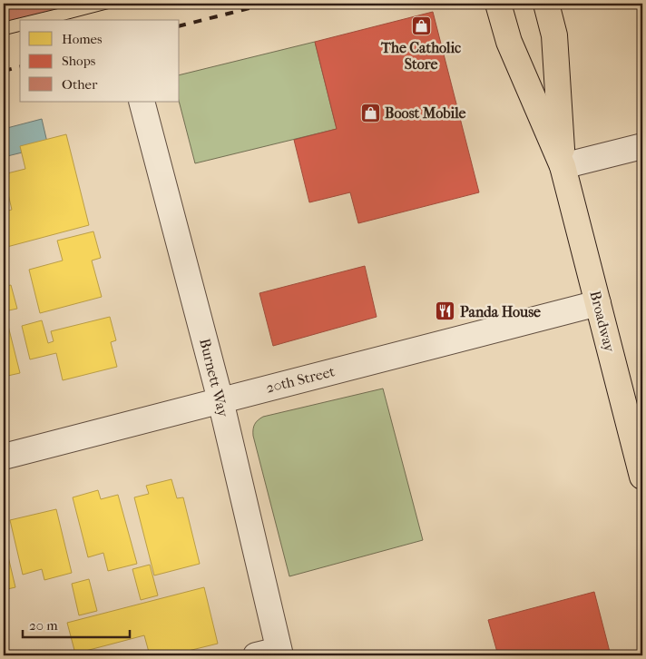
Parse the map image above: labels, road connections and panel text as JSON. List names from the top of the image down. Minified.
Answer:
{"streets":{"main road":["Broadway"],"street":["Burnett Way","20th Street"]},"crossings":[["Broadway","20th Street"],["Burnett Way","20th Street"]],"places":{"shop":["The Catholic Store","Boost Mobile"],"restaurant":["Panda House"]},"legend":["Homes","Shops","Other"],"scale_bar":"20 m"}
